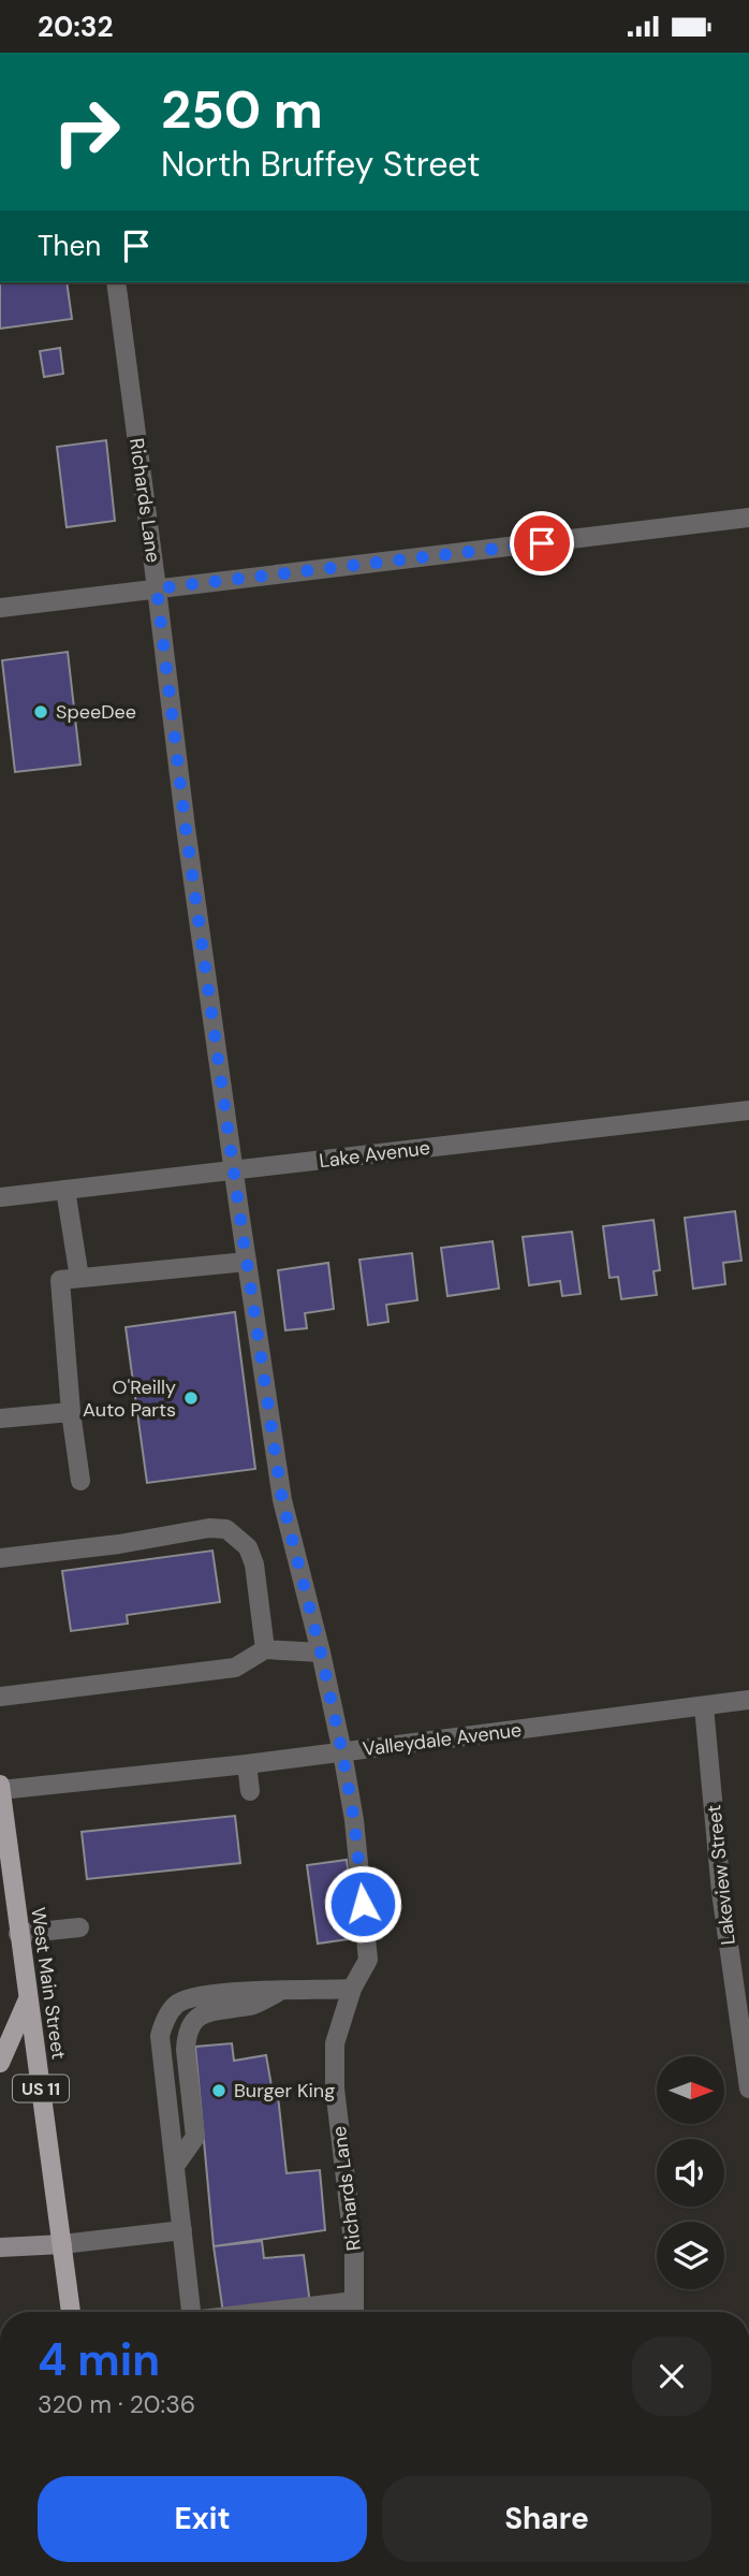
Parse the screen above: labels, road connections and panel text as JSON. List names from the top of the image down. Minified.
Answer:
{"streets":{"main road":["West Main Street","US 11"],"street":["Richards Lane","Lake Avenue","Valleydale Avenue","Lakeview Street"]},"crossings":[["Richards Lane","Lake Avenue"],["Richards Lane","Valleydale Avenue"],["Valleydale Avenue","Lakeview Street"],["Valleydale Avenue","West Main Street"]],"places":["SpeeDee","O'Reilly Auto Parts","Burger King"],"north":"right","page":{"status":"20:32","turn":["250 m","North Bruffey Street"],"then":"Then","heading":["4 min","320 m · 20:36"],"buttons":["Exit","Share"]}}
